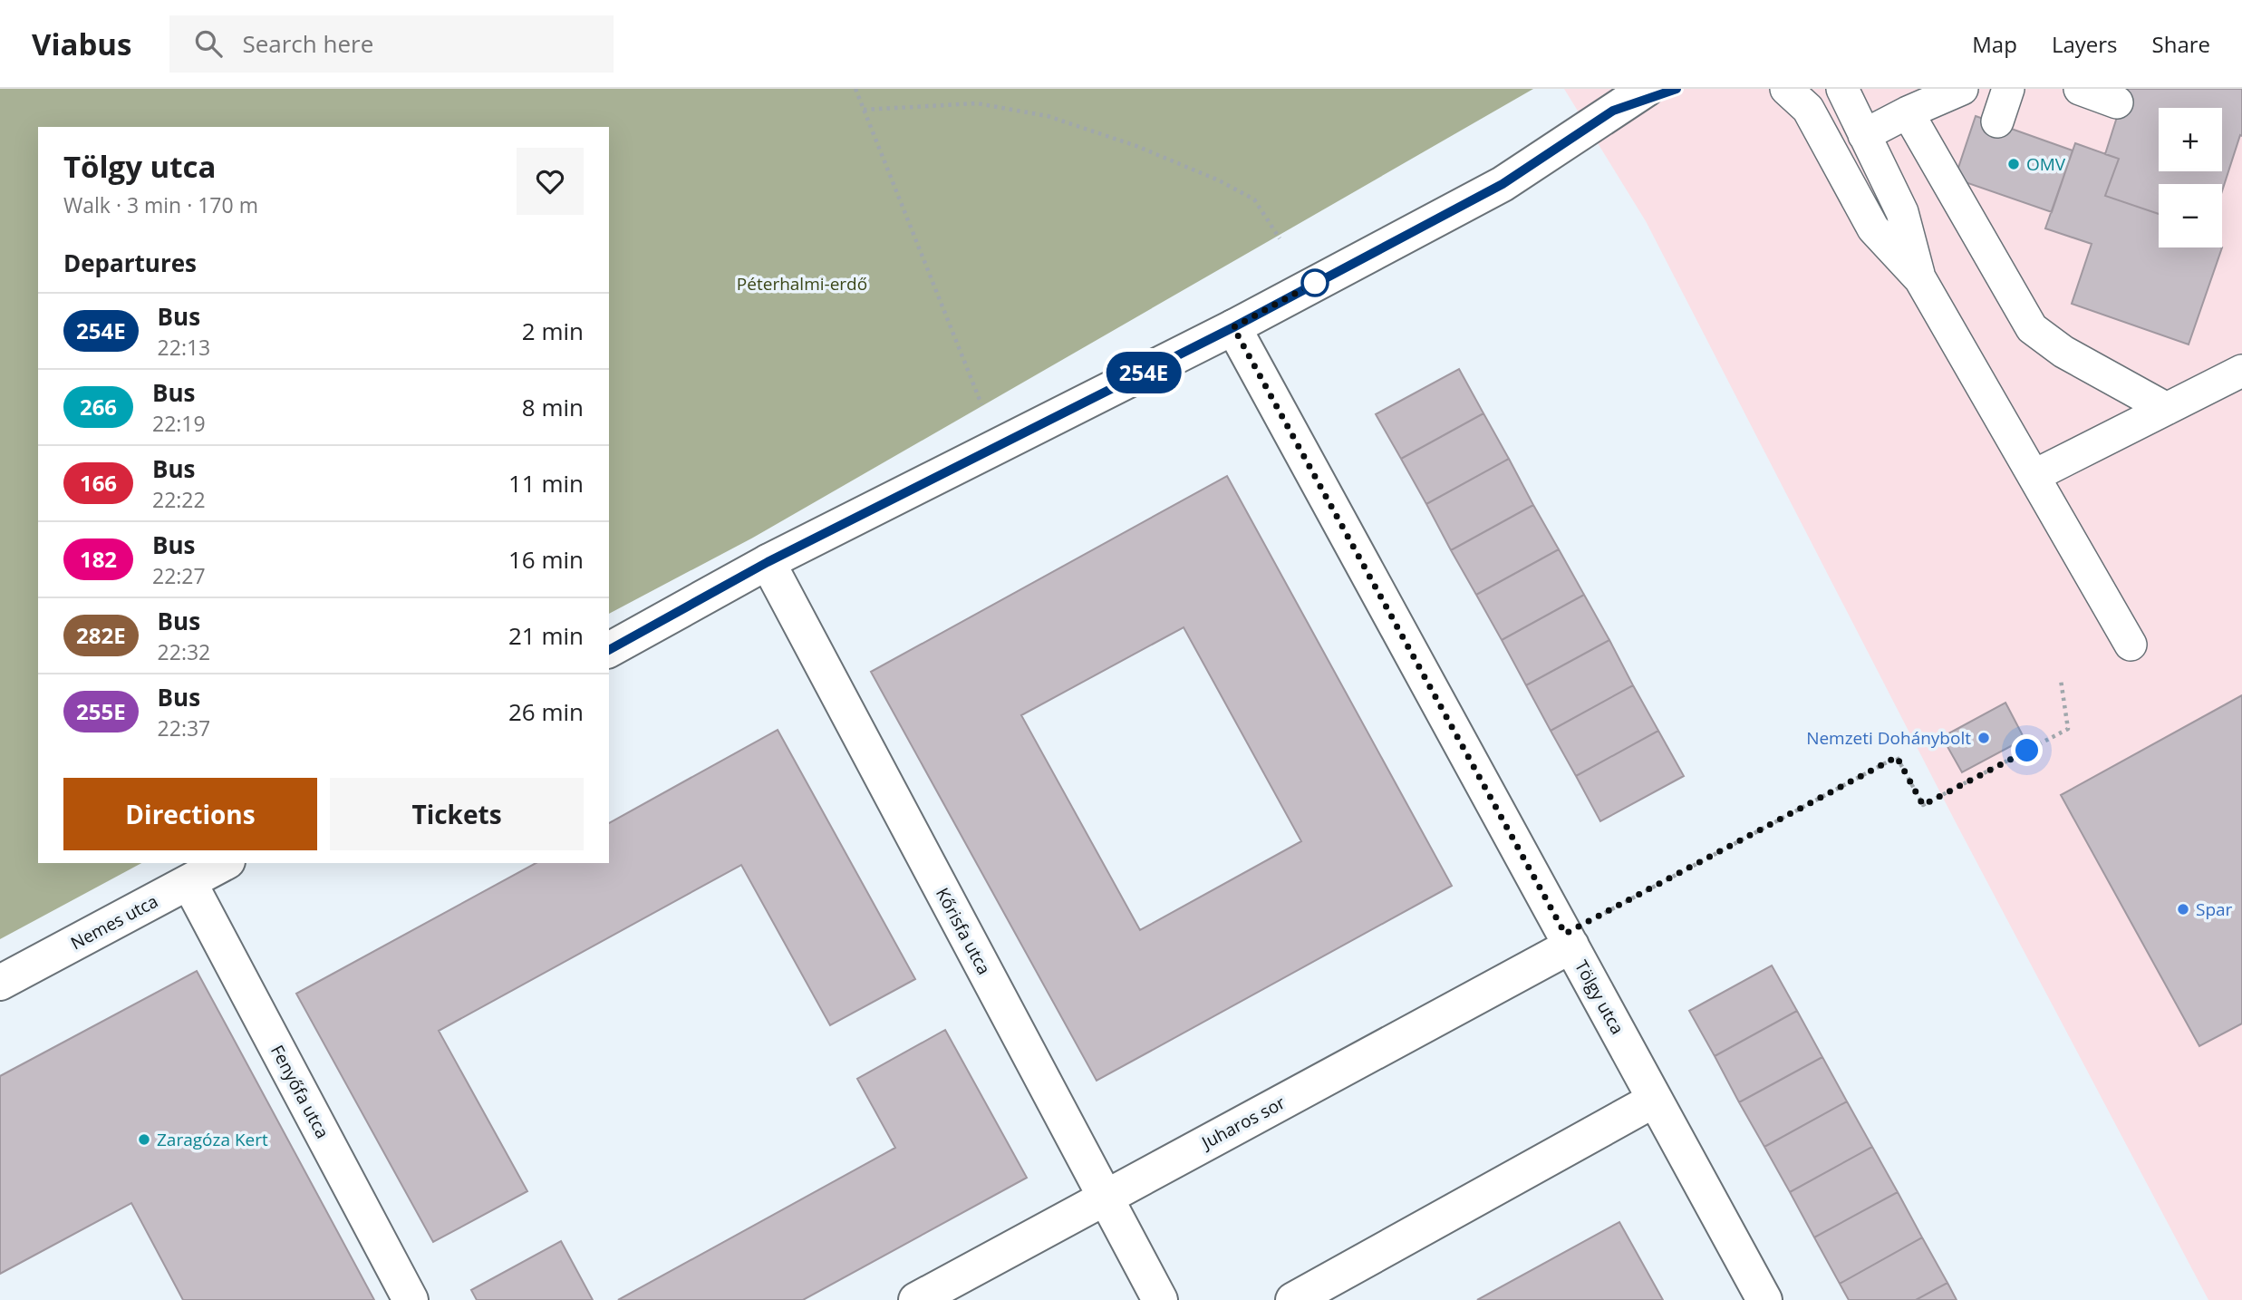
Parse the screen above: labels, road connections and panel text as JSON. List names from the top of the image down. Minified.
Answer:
{"streets":{"street":["Nemes utca","Kőrisfa utca","Tölgy utca","Fenyőfa utca","Juharos sor"]},"crossings":[["Nemes utca","Fenyőfa utca"],["Kőrisfa utca","Juharos sor"],["Tölgy utca","Juharos sor"]],"parks":["Péterhalmi-erdő"],"places":["OMV","Nemzeti Dohánybolt","Spar","Zaragóza Kert"],"lines":["bus line 254E"],"page":{"header":"Viabus","search":"Search here","nav":["Map","Layers","Share"],"on_map":"254E","map_buttons":["+","−"],"heading":[["Tölgy utca","Walk · 3 min · 170 m"],"Departures"],"list":[{"mark":"254E","name":"Bus","note":"22:13","value":"2 min"},{"mark":"266","name":"Bus","note":"22:19","value":"8 min"},{"mark":"166","name":"Bus","note":"22:22","value":"11 min"},{"mark":"182","name":"Bus","note":"22:27","value":"16 min"},{"mark":"282E","name":"Bus","note":"22:32","value":"21 min"},{"mark":"255E","name":"Bus","note":"22:37","value":"26 min"}],"buttons":["Directions","Tickets"]}}
